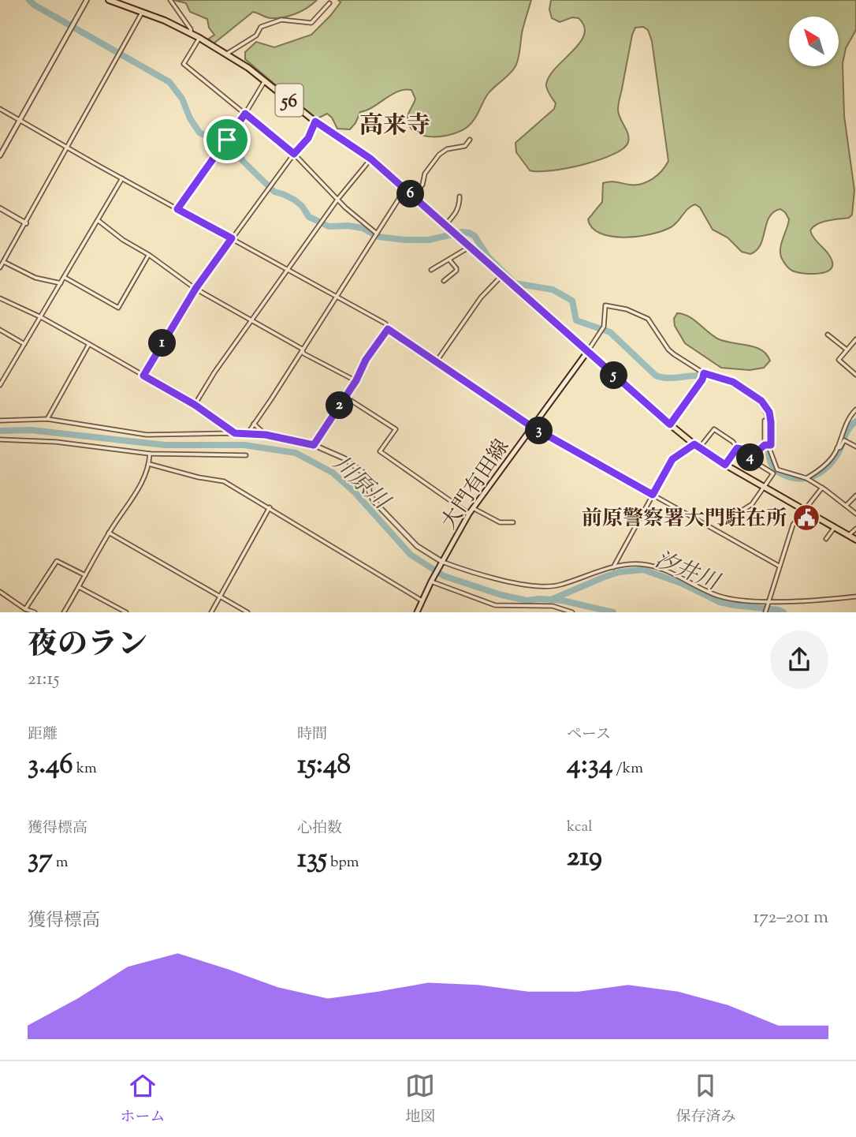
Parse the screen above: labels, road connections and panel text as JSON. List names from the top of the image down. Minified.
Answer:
{"streets":{"main road":["56","大門有田線"]},"crossings":[["56","大門有田線"]],"districts":["高来寺"],"water":["川原川","汐井川"],"places":{"public building":["前原警察署大門駐在所"]},"north":"top left","page":{"pins":["6","1","5","2","3","4"],"heading":["夜のラン","21:15"],"stats":[["距離","3.46 km"],["時間","15:48"],["ペース","4:34 /km"],["獲得標高","37 m"],["心拍数","135 bpm"],["kcal","219"]],"chart":["獲得標高","172–201 m"],"tabs":["ホーム","地図","保存済み"]}}
